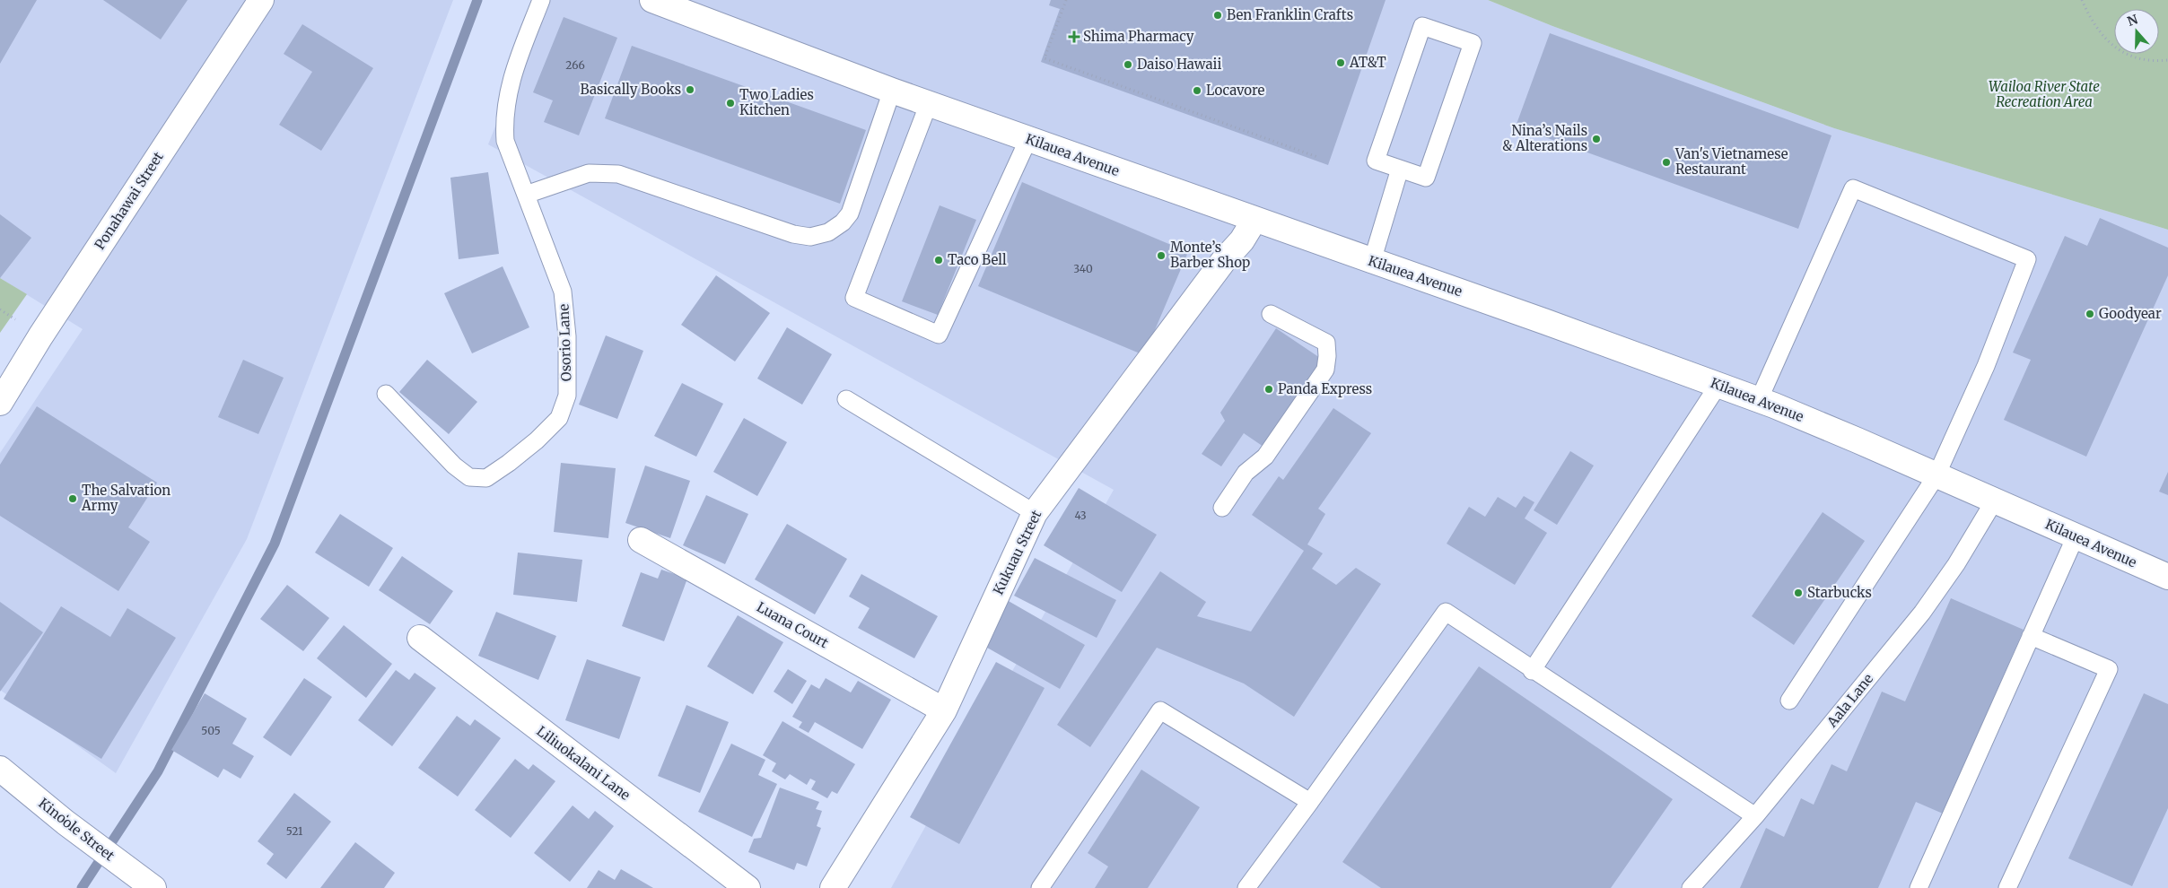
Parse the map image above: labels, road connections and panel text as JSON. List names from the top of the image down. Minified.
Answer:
{"streets":{"street":["Kilauea Avenue","Ponahawai Street","Kukuau Street","Luana Court","Liliuokalani Lane","Kinoʻole Street"],"lane":["Osorio Lane","Aala Lane"]},"crossings":[["Kilauea Avenue","Kukuau Street"],["Kilauea Avenue","Aala Lane"],["Kukuau Street","Luana Court"]],"parks":["Wailoa River State Recreation Area"],"places":{"other":["Ben Franklin Crafts","AT&T","Daiso Hawaii","Basically Books","Locavore","Two Ladies Kitchen","Nina’s Nails & Alterations","Van's Vietnamese Restaurant","Monte’s Barber Shop","Taco Bell","Goodyear","Panda Express","The Salvation Army","Starbucks"],"health":["Shima Pharmacy"]},"house_numbers":["266","340","43","505","521"],"north":"top"}
